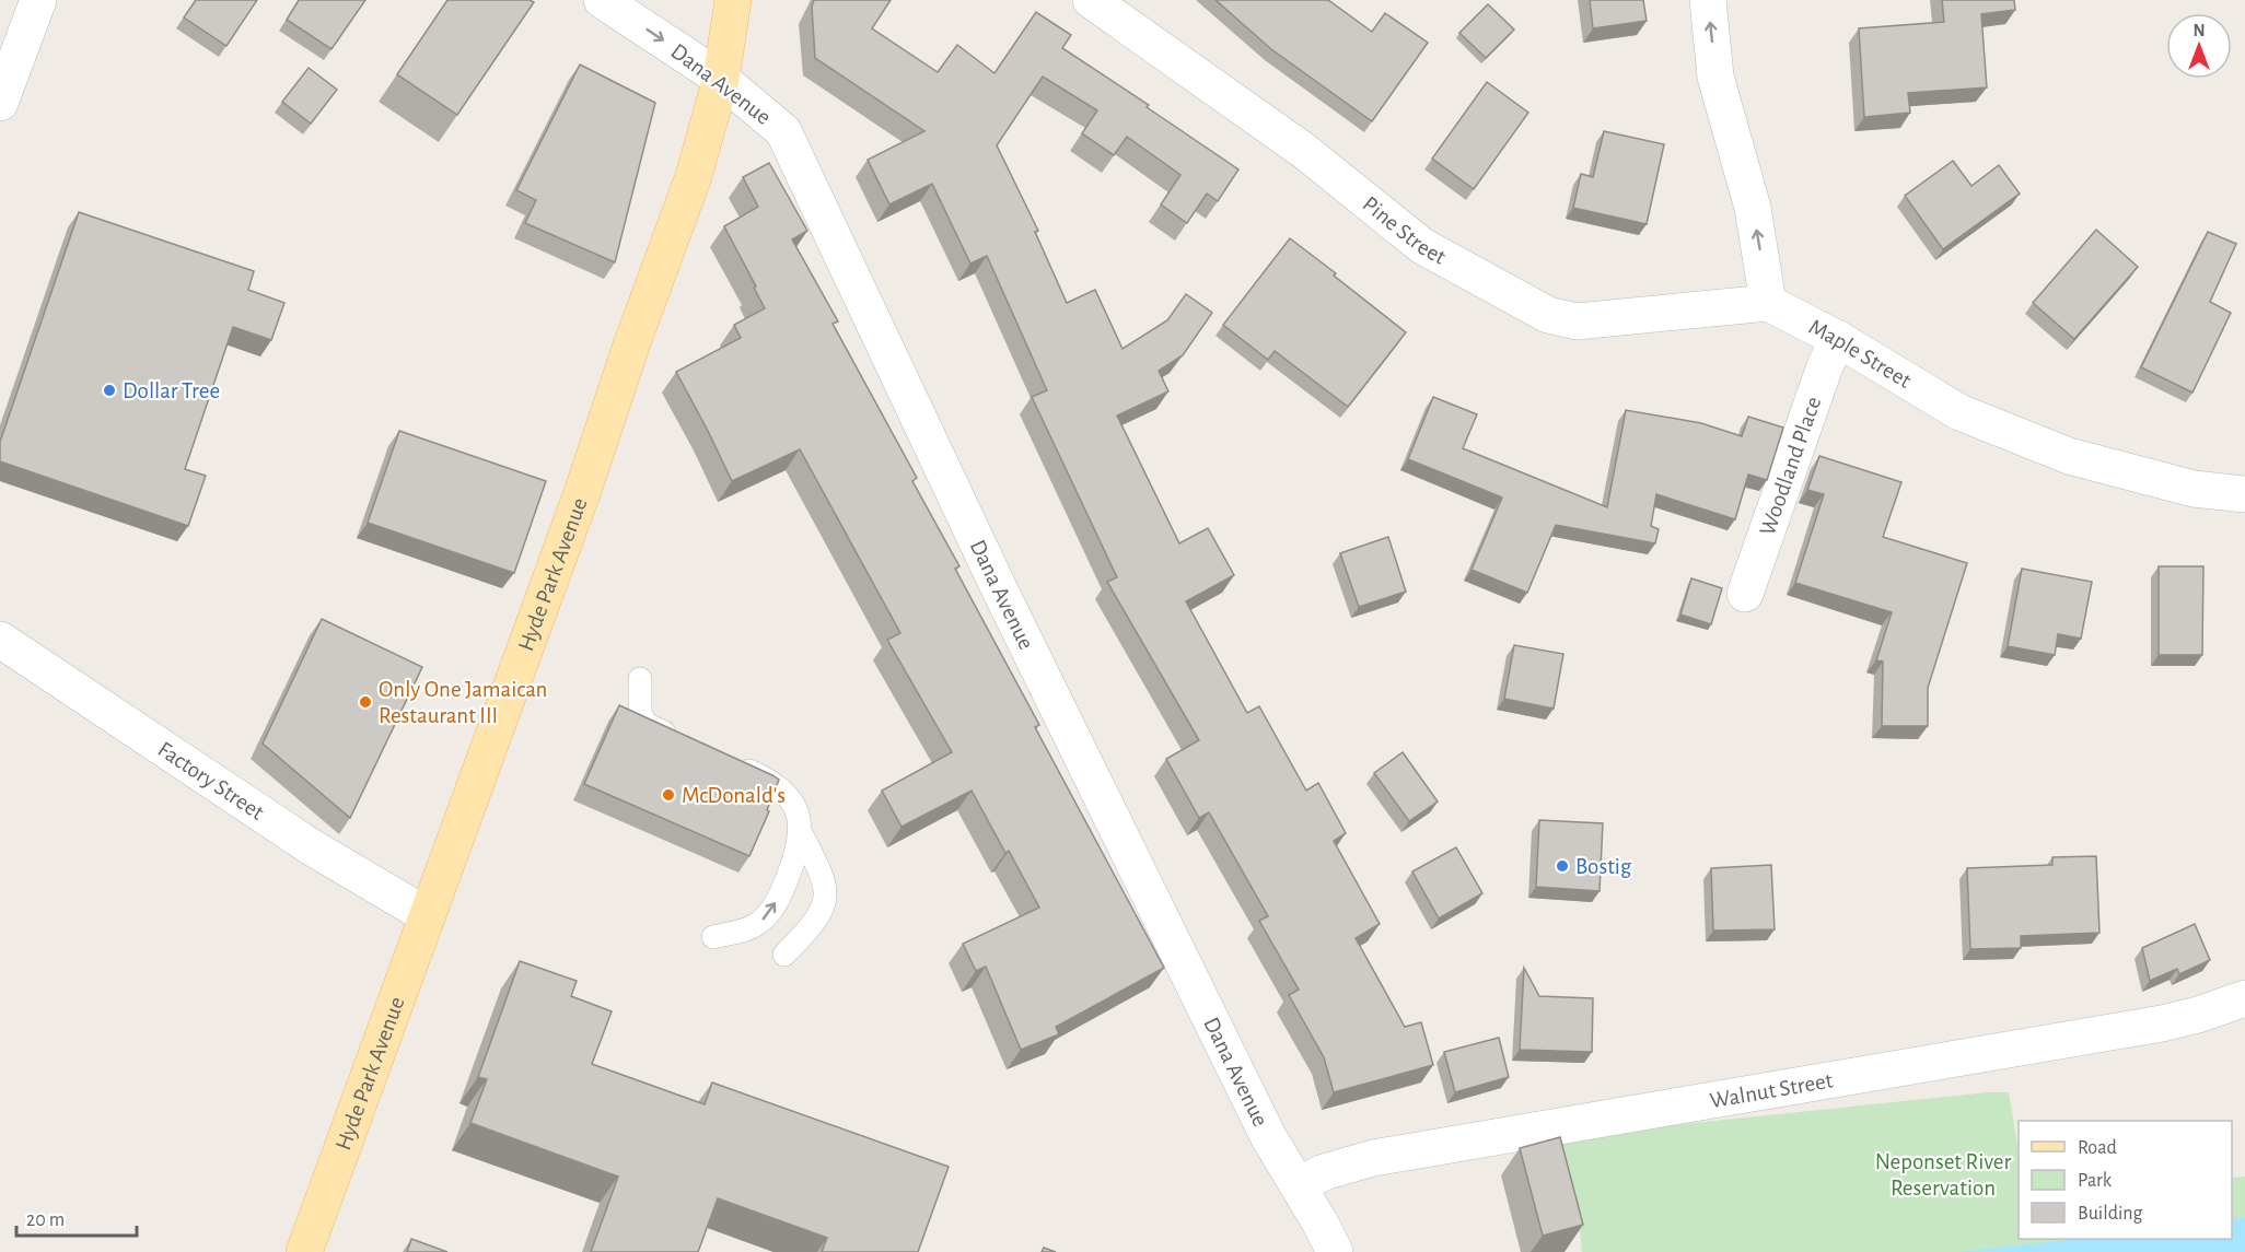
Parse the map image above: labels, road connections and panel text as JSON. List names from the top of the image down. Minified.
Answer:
{"streets":{"main road":["Hyde Park Avenue"],"street":["Dana Avenue","Pine Street","Maple Street","Woodland Place","Factory Street","Walnut Street"]},"crossings":[["Dana Avenue","Hyde Park Avenue"],["Dana Avenue","Walnut Street"],["Pine Street","Maple Street"],["Maple Street","Woodland Place"],["Hyde Park Avenue","Factory Street"]],"parks":["Neponset River Reservation"],"places":["Dollar Tree","Only One Jamaican Restaurant III","McDonald's","Bostig"],"legend":["Road","Park","Building"],"scale_bar":"20 m","north":"top"}
